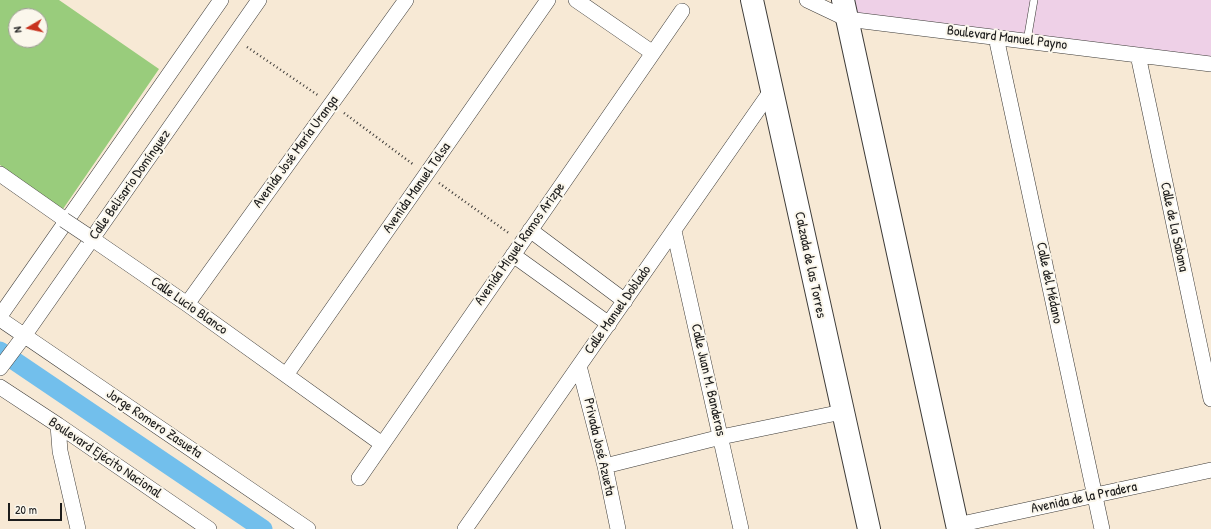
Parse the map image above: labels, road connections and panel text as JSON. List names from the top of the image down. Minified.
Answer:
{"streets":{"main road":["Calzada de las Torres"],"street":["Boulevard Manuel Payno","Avenida José María Uranga","Calle Belisario Domínguez","Avenida Manuel Tolsa","Calle de La Sabana","Avenida Miguel Ramos Arizpe","Calle del Médano","Calle Lucio Blanco","Calle Manuel Doblado","Calle Juan M. Banderas","Jorge Romero Zasueta","Privada José Azueta","Boulevard Ejécito Nacional","Avenida de la Pradera"]},"crossings":[["Boulevard Manuel Payno","Calle de La Sabana"],["Boulevard Manuel Payno","Calle del Médano"],["Avenida José María Uranga","Calle Lucio Blanco"],["Calle Belisario Domínguez","Calle Lucio Blanco"],["Calle Belisario Domínguez","Jorge Romero Zasueta"],["Avenida Manuel Tolsa","Calle Lucio Blanco"],["Avenida Miguel Ramos Arizpe","Calle Lucio Blanco"],["Calzada de las Torres","Calle Manuel Doblado"],["Calle del Médano","Avenida de la Pradera"],["Calle Manuel Doblado","Calle Juan M. Banderas"],["Calle Manuel Doblado","Privada José Azueta"]],"scale_bar":"20 m","north":"left"}
